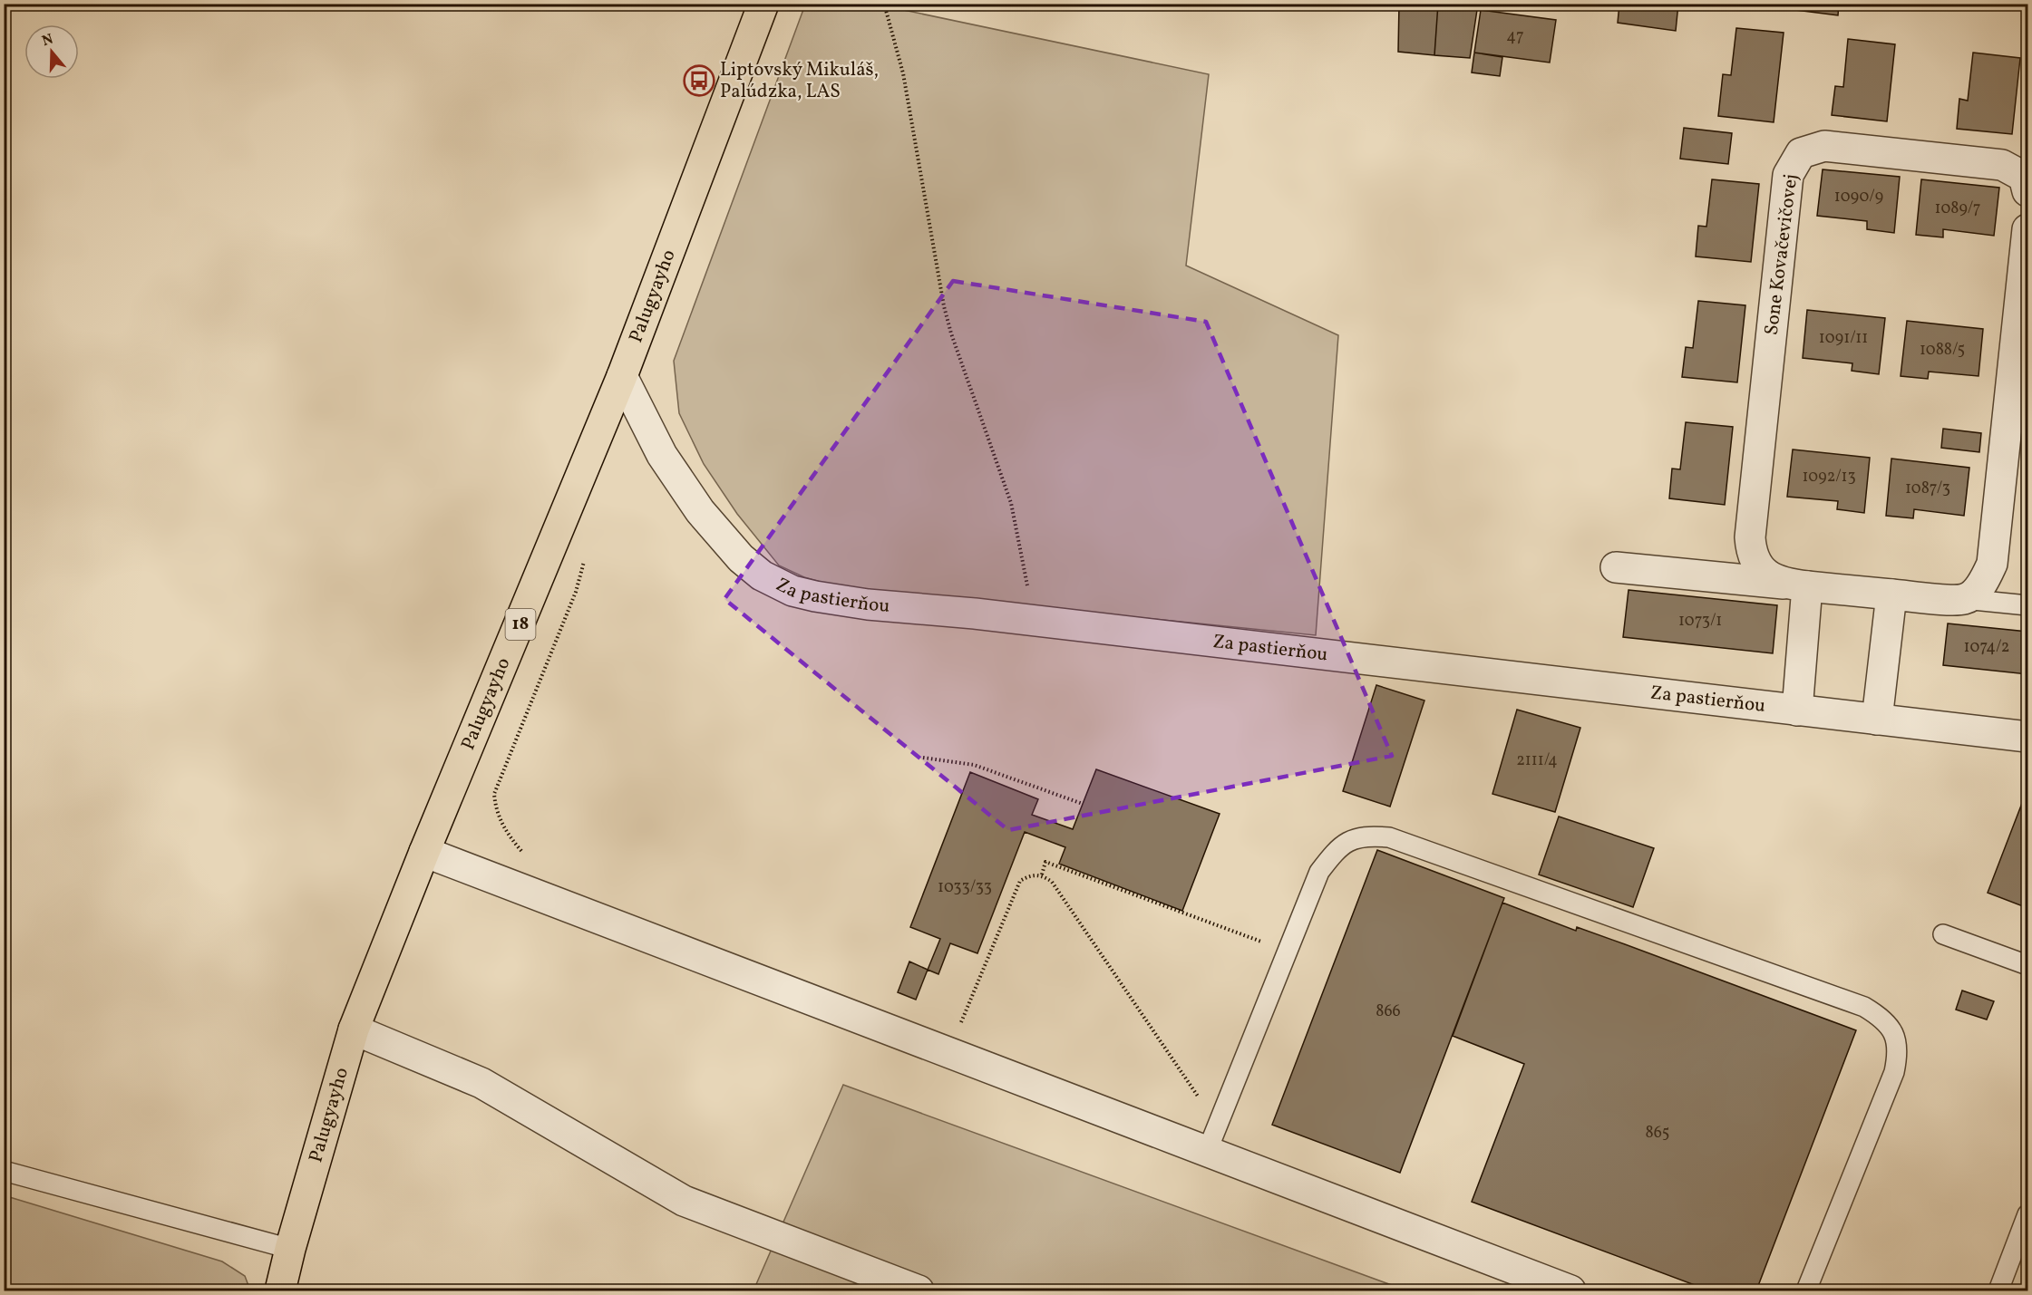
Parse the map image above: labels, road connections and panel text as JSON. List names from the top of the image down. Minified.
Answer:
{"streets":{"main road":["Palugyayho","18"],"street":["Sone Kovačevičovej","Za pastierňou"]},"crossings":[["Palugyayho","Za pastierňou"]],"places":{"bus stop":["Liptovský Mikuláš, Palúdzka, LAS"]},"house_numbers":["47","1090/9","1089/7","1091/11","1088/5","1092/13","1087/3","1073/1","1074/2","2111/4","1033/33","866","865"],"north":"top"}
